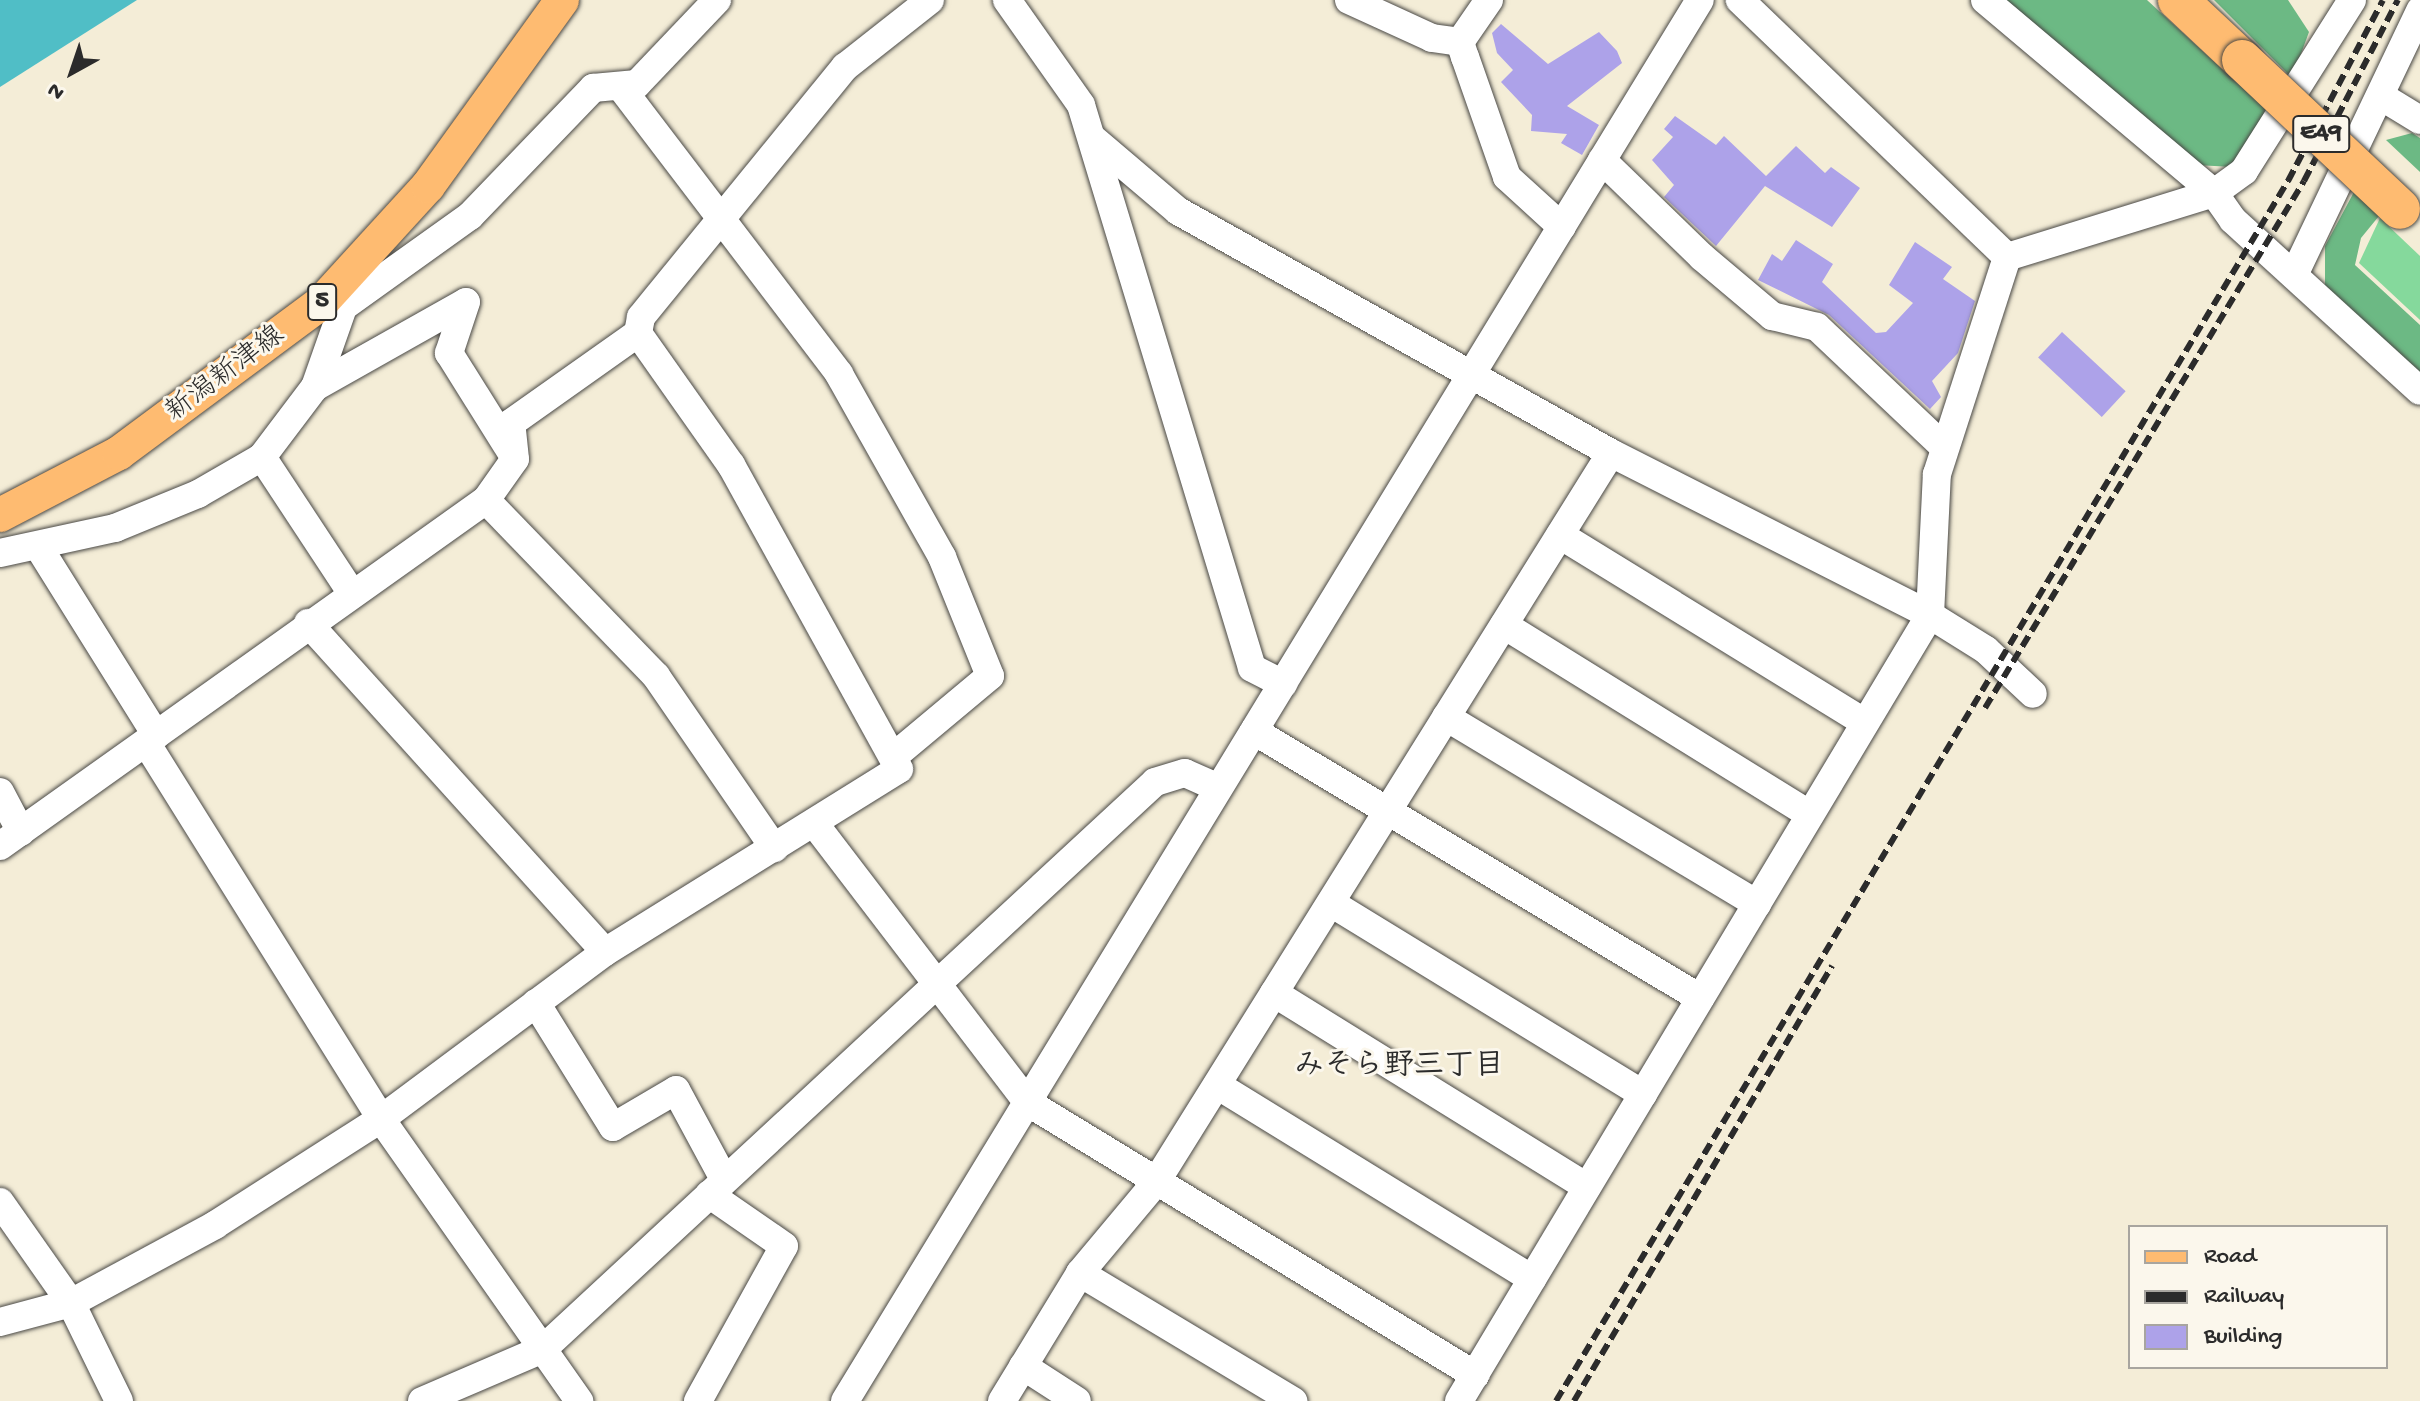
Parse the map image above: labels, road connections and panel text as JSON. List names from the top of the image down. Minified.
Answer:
{"streets":{"highway":["E49"],"main road":["5","新潟新津線"]},"districts":["みそら野三丁目"],"legend":["Road","Railway","Building"],"north":"bottom left"}
